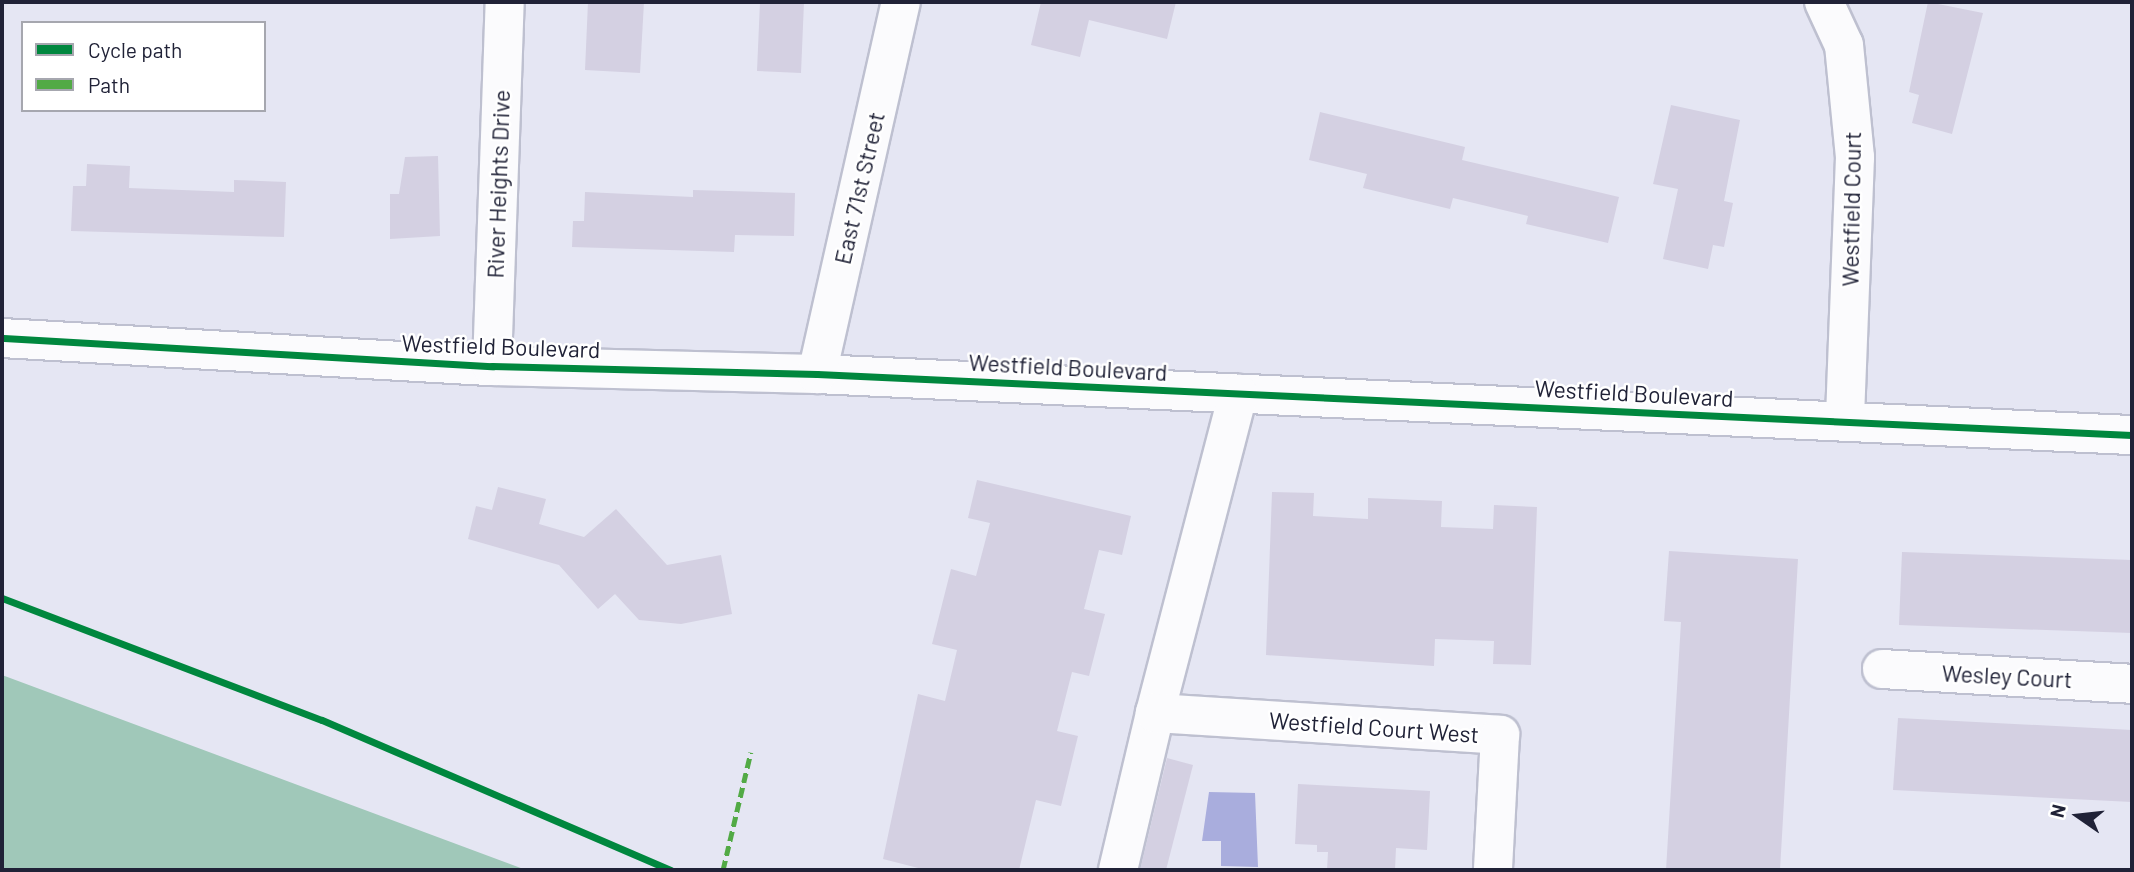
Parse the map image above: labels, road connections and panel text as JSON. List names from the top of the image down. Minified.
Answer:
{"streets":{"street":["River Heights Drive","East 71st Street","Westfield Court","Westfield Boulevard","Wesley Court","Westfield Court West"]},"crossings":[["River Heights Drive","Westfield Boulevard"],["East 71st Street","Westfield Boulevard"],["Westfield Court","Westfield Boulevard"]],"legend":["Cycle path","Path"],"north":"left"}
